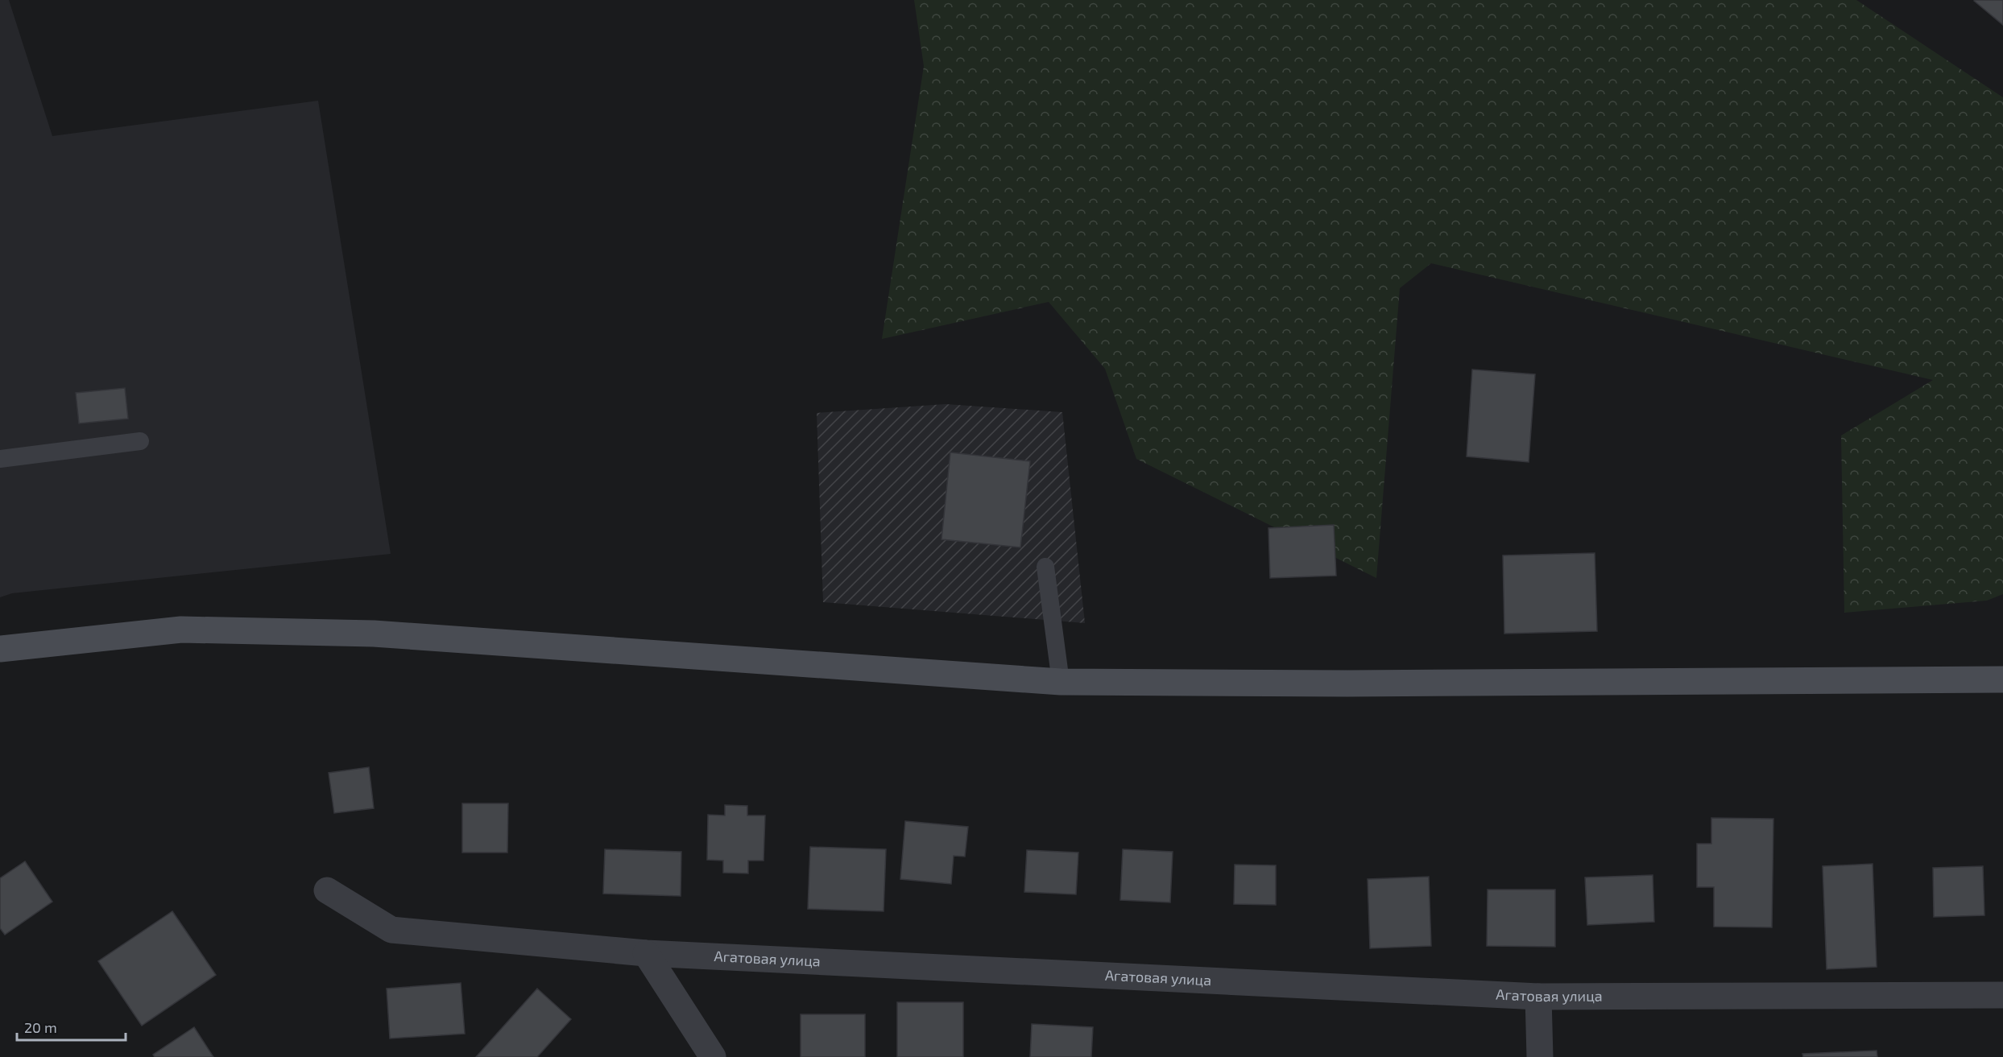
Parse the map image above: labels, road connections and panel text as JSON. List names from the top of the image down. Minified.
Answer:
{"streets":{"street":["Агатовая улица"]},"scale_bar":"20 m"}
